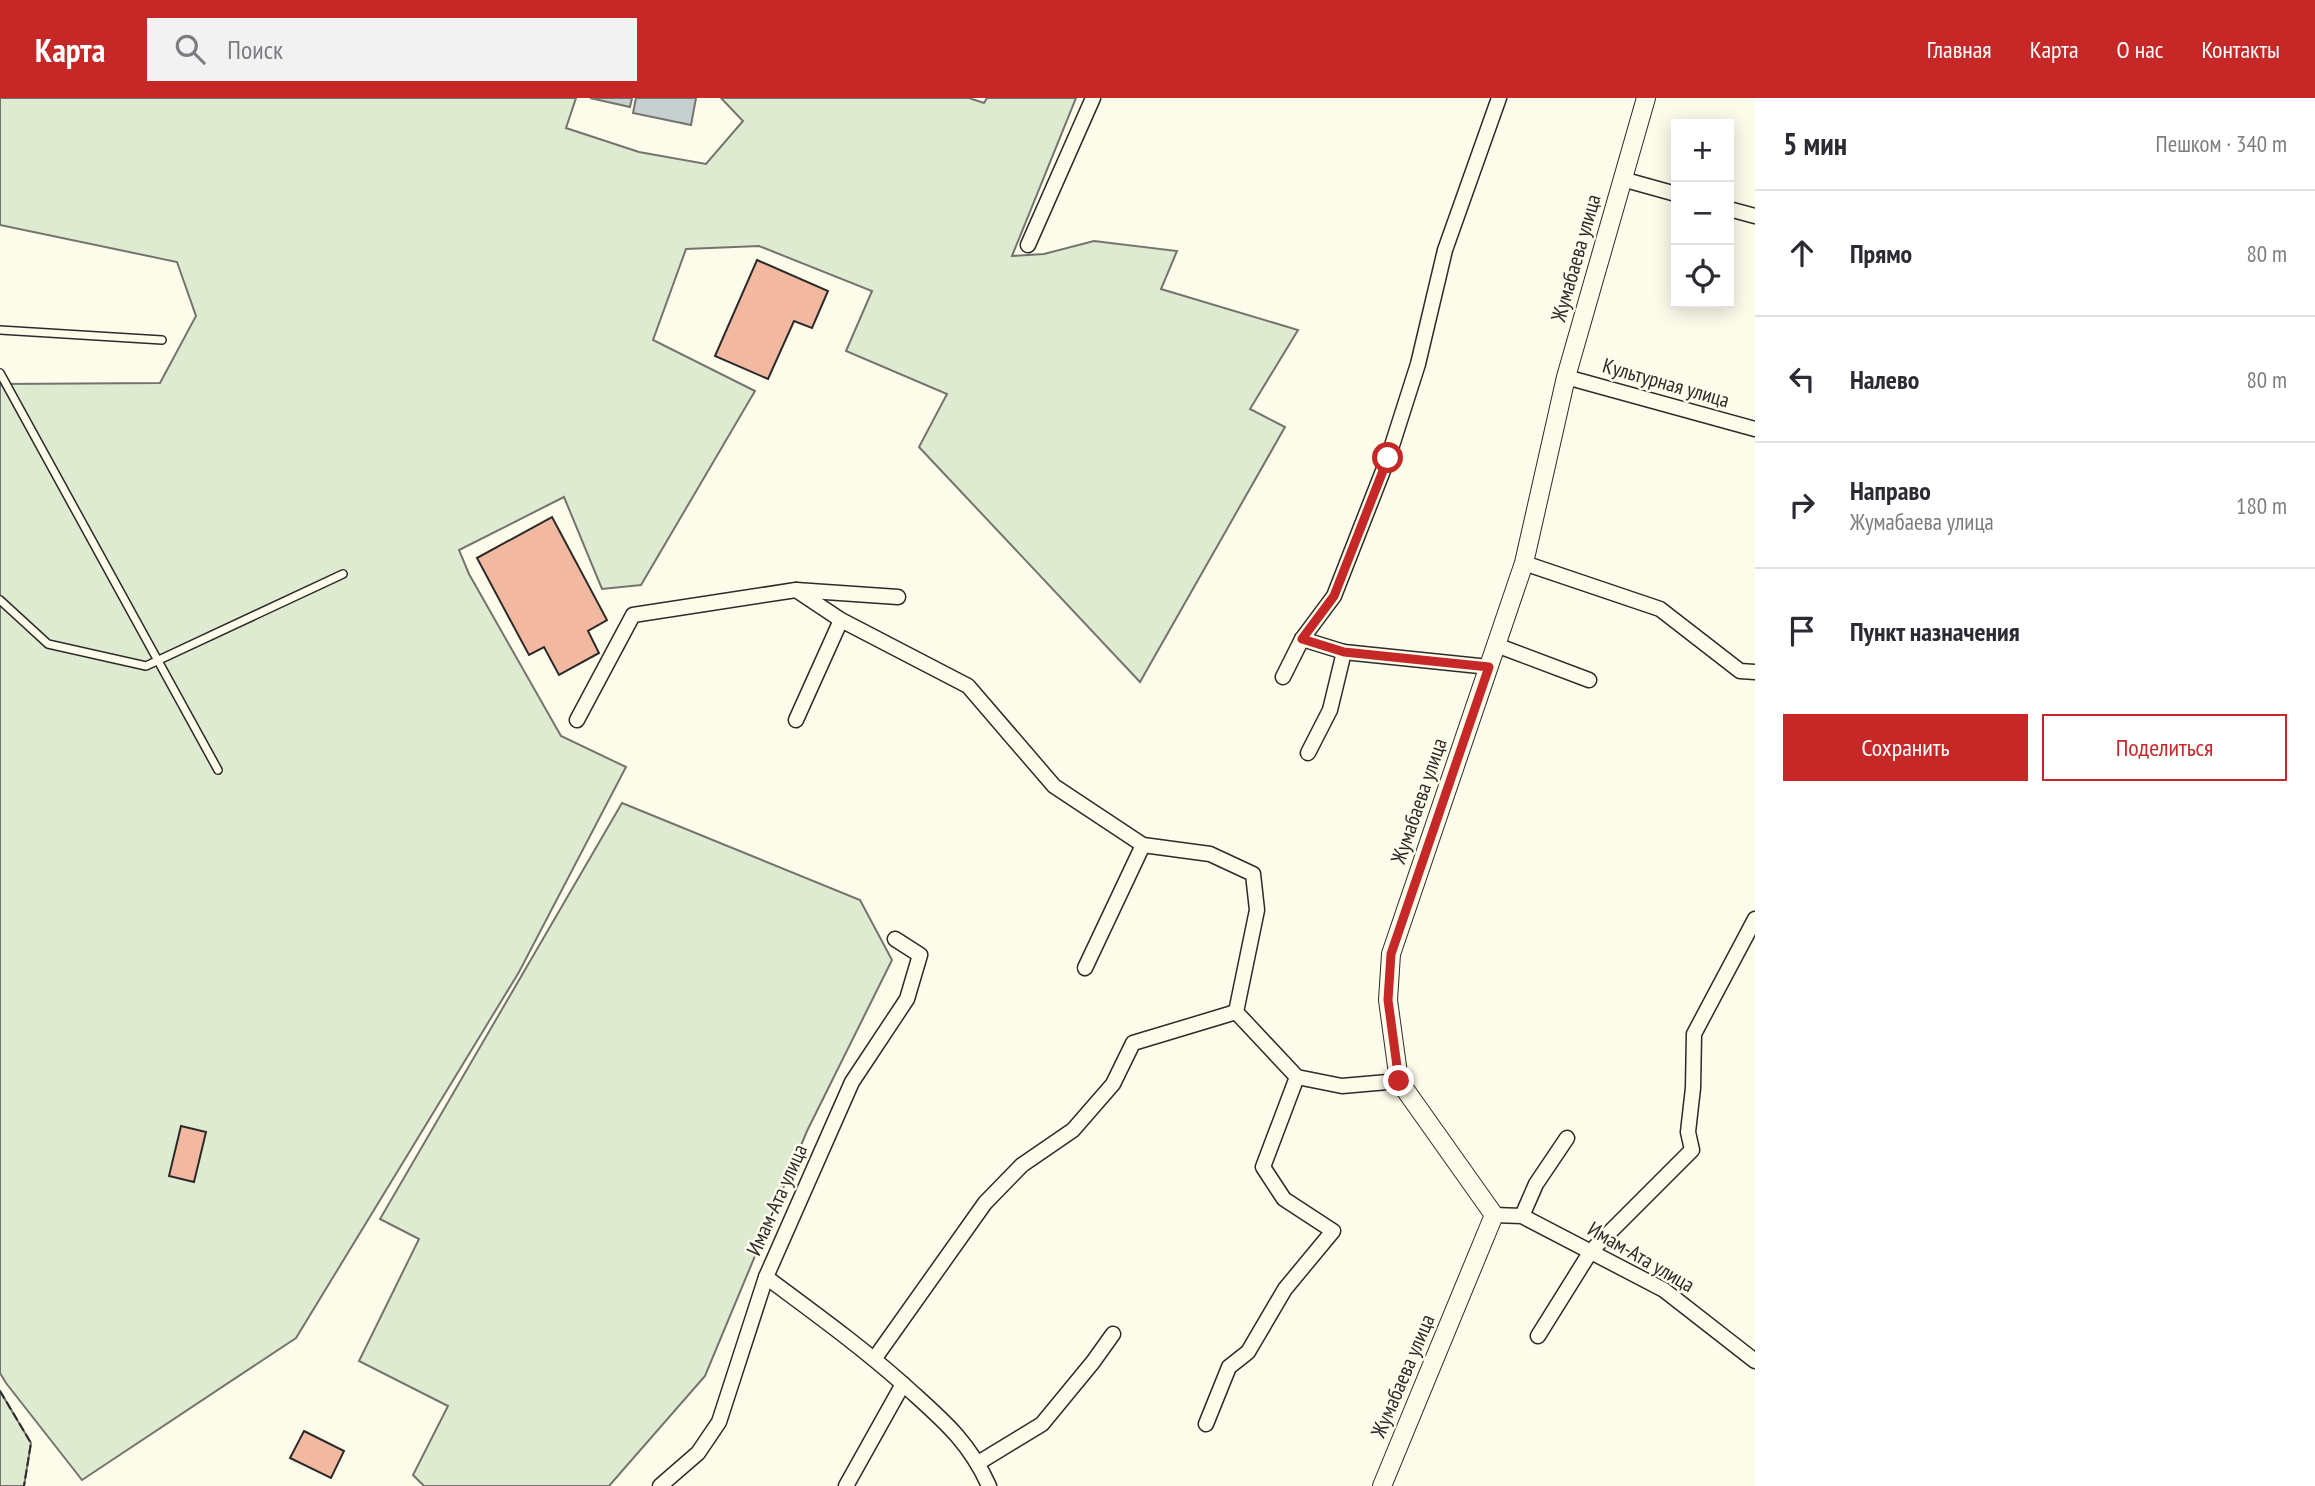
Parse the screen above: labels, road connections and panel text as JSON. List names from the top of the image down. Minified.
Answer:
{"streets":{"street":["Жумабаева улица","Культурная улица","Имам-Ата улица"]},"crossings":[["Жумабаева улица","Культурная улица"],["Жумабаева улица","Имам-Ата улица"]],"page":{"header":"Карта","search":"Поиск","nav":["Главная","Карта","О нас","Контакты"],"heading":["5 мин","Пешком · 340 m"],"map_buttons":["+","−"],"list":[["Прямо","80 m"],["Налево","80 m"],["Направо","Жумабаева улица","180 m"],"Пункт назначения"],"buttons":["Сохранить","Поделиться"]}}
